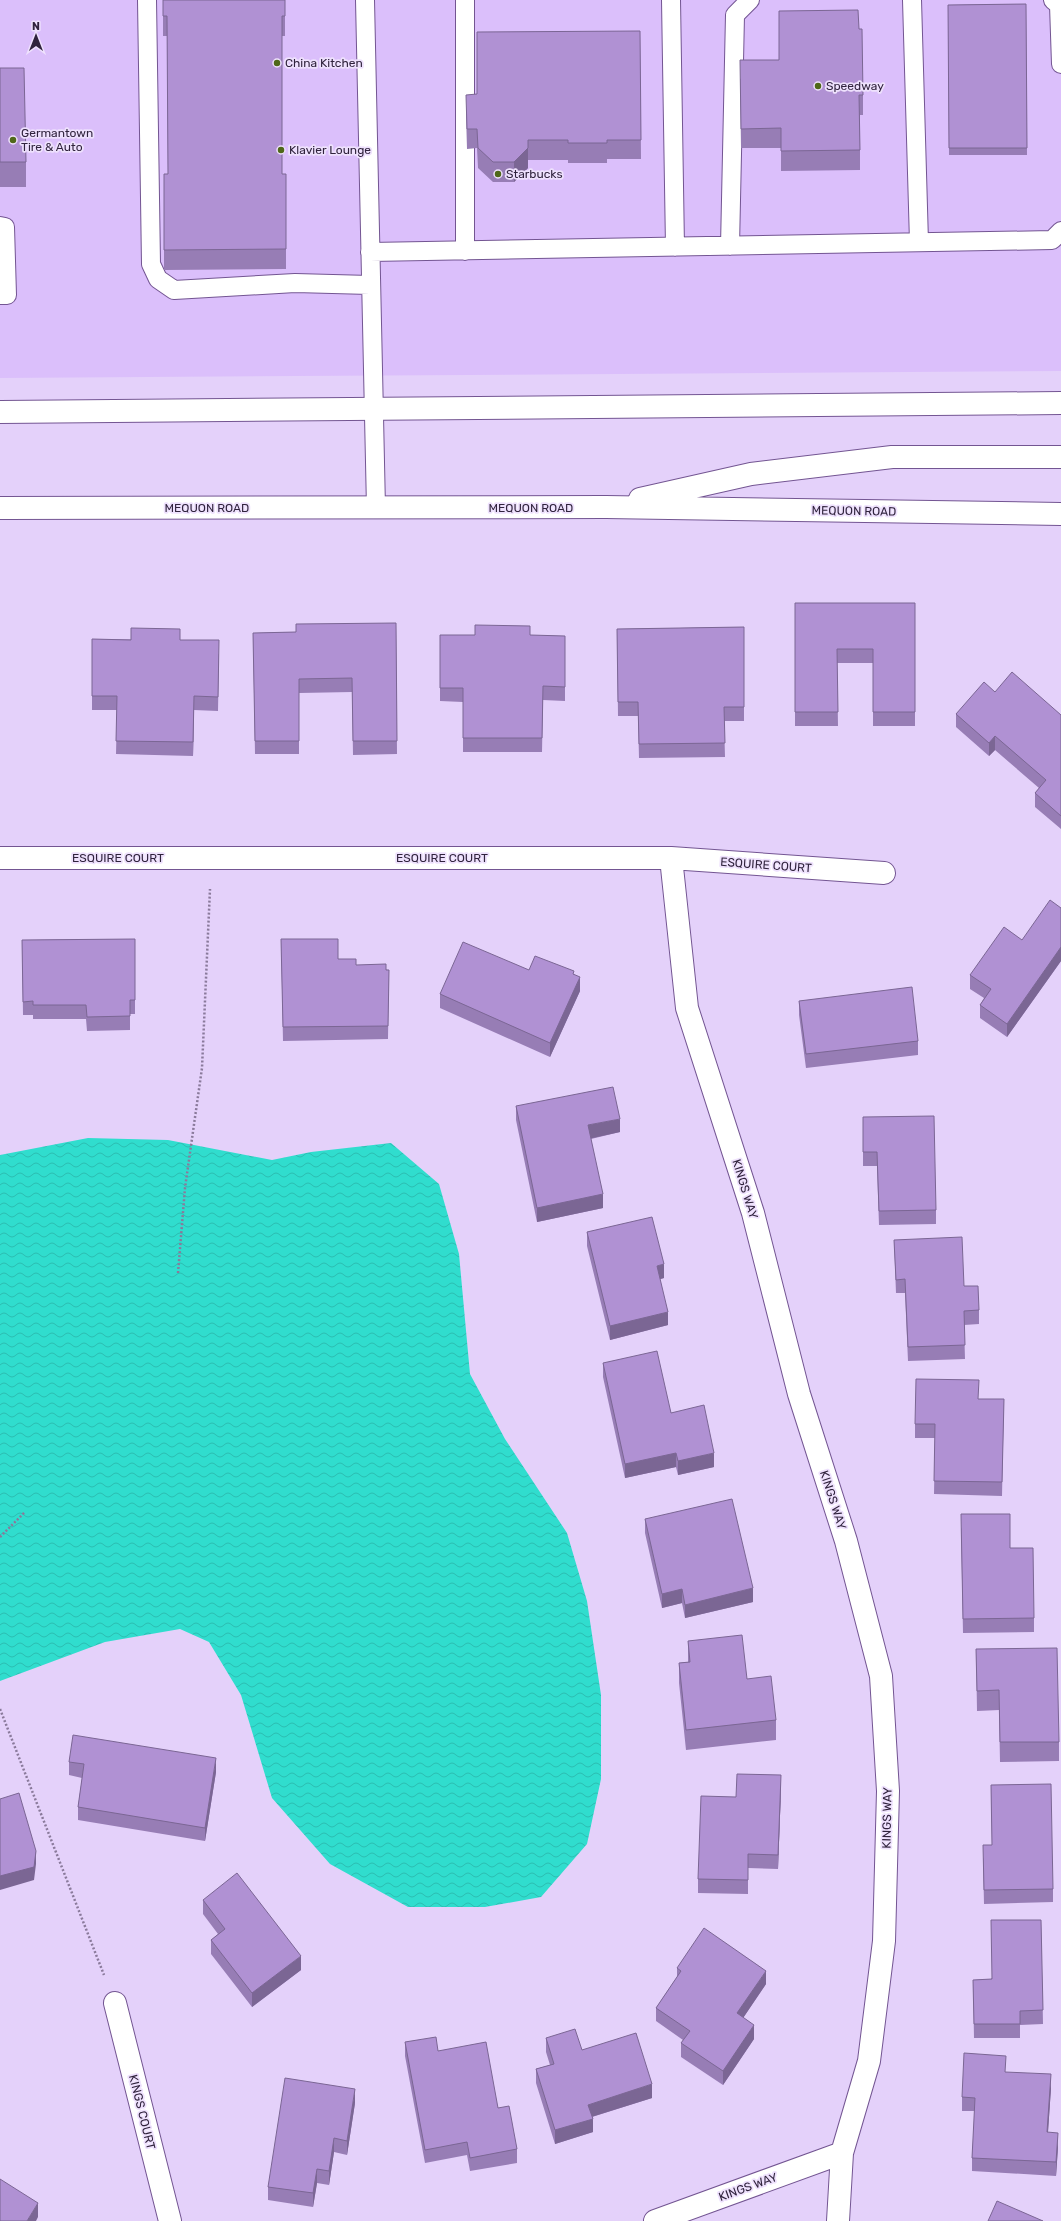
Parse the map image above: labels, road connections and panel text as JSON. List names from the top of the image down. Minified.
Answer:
{"streets":{"street":["MEQUON ROAD","ESQUIRE COURT","KINGS WAY","KINGS COURT"]},"crossings":[["ESQUIRE COURT","KINGS WAY"]],"places":["China Kitchen","Speedway","Germantown Tire & Auto","Klavier Lounge","Starbucks"],"north":"top"}
